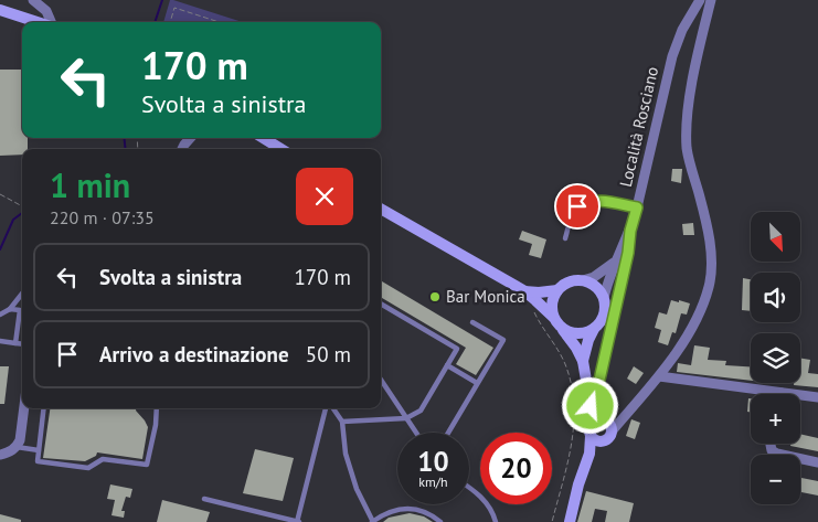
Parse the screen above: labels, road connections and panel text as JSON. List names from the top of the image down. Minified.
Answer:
{"streets":{"street":["Località Rosciano"]},"places":["Bar Monica"],"north":"bottom right","page":{"turn":["170 m","Svolta a sinistra"],"heading":["1 min","220 m · 07:35"],"map_buttons":["+","−"],"list":[{"name":"Svolta a sinistra","value":"170 m"},{"name":"Arrivo a destinazione","value":"50 m"}],"speed":"10 km/h","limit":"20"}}
